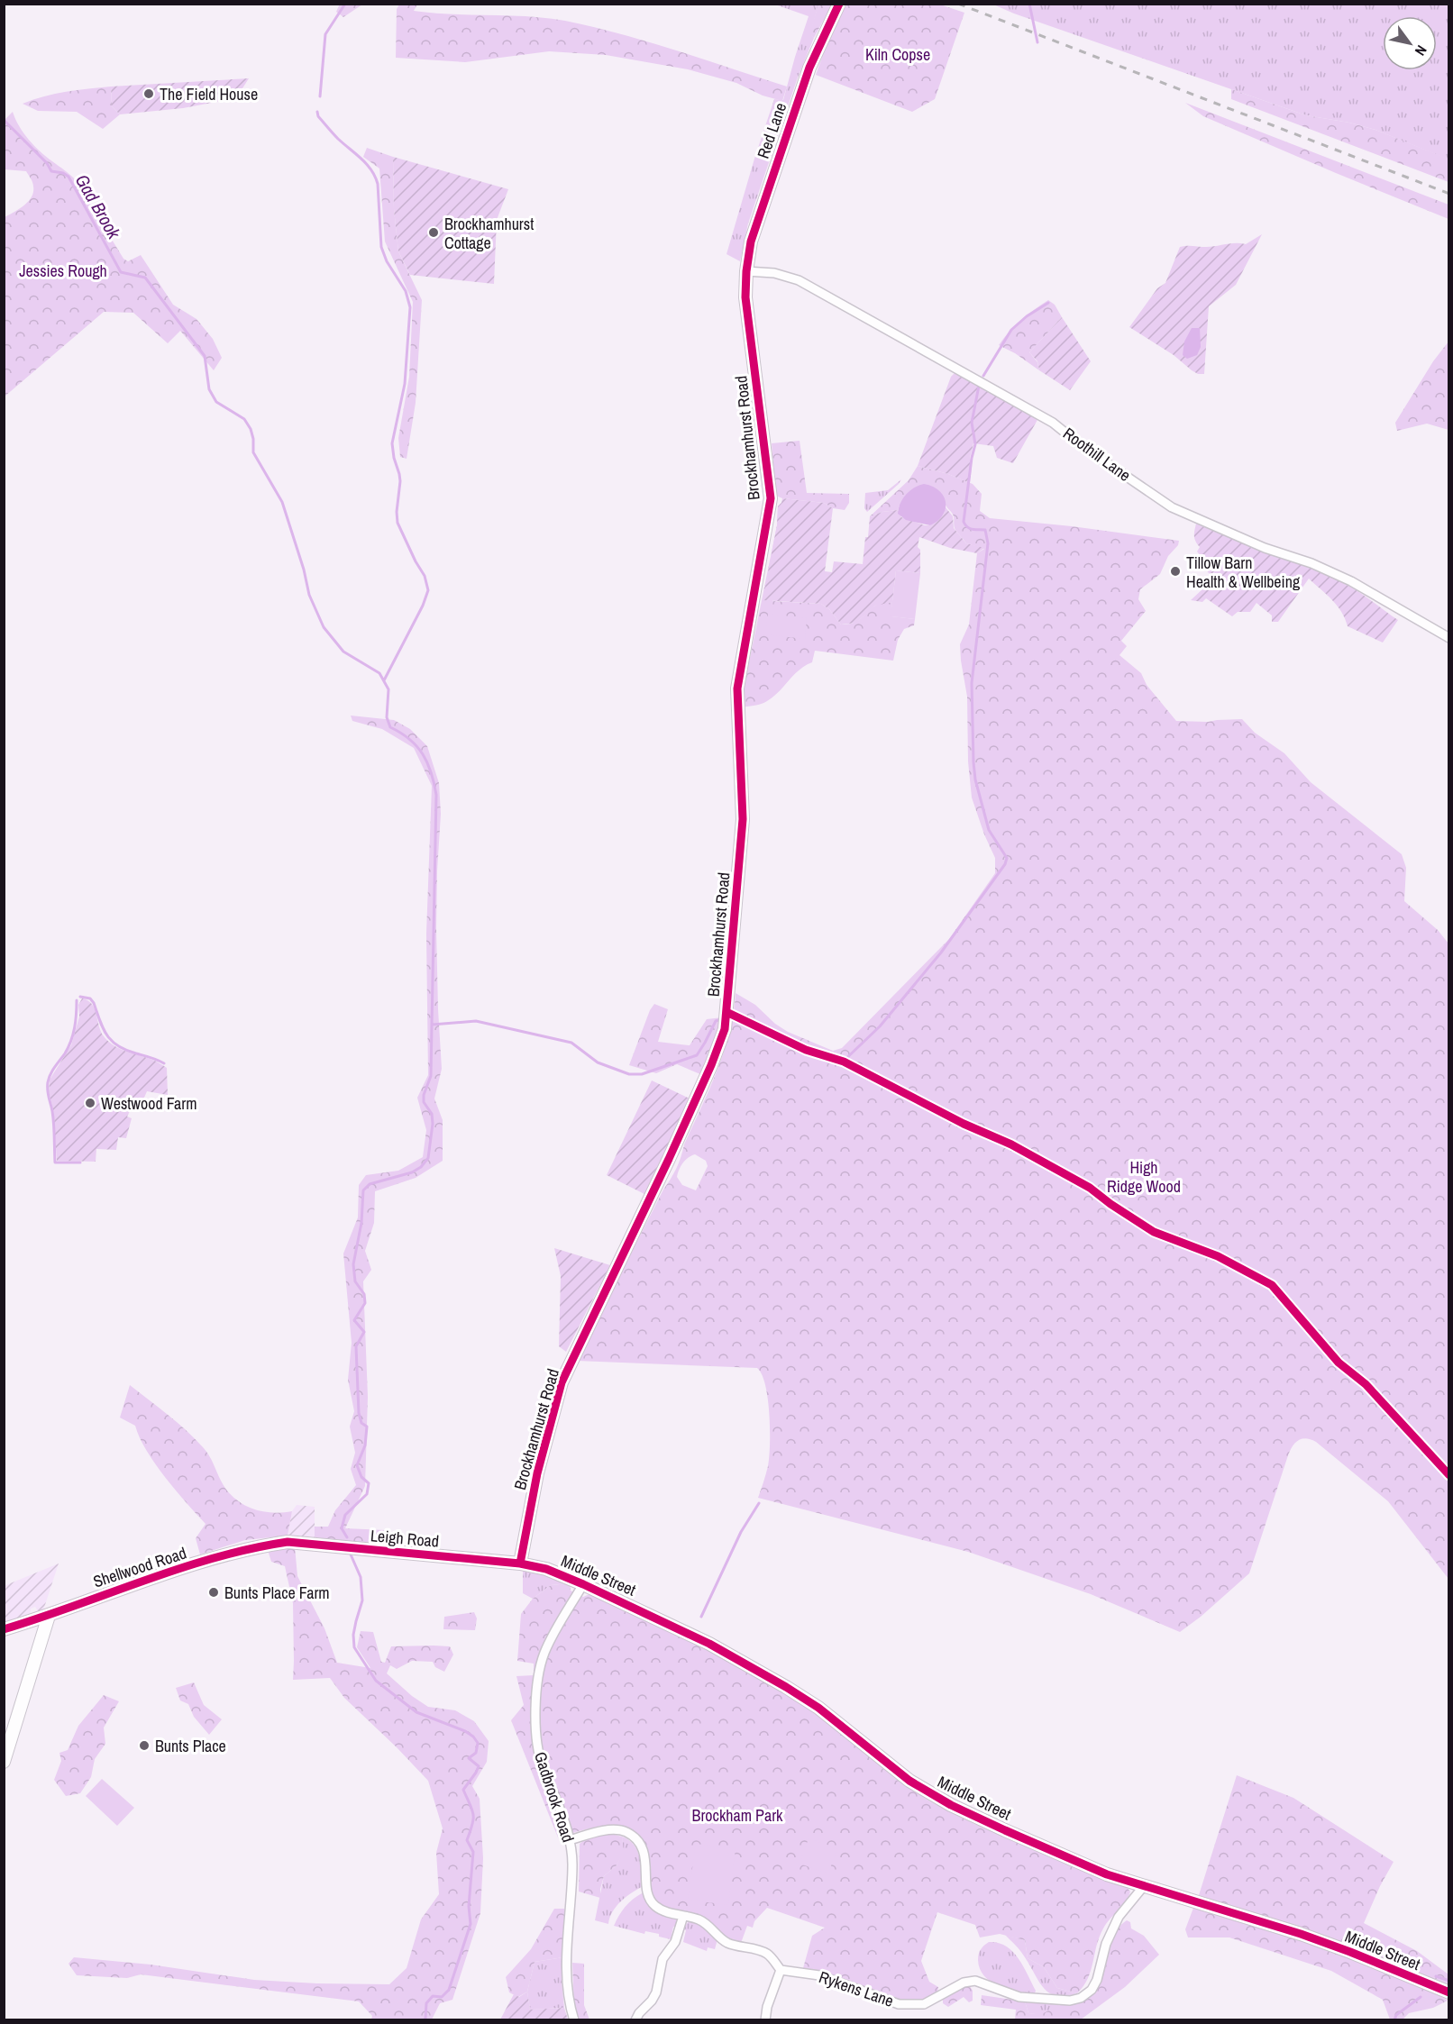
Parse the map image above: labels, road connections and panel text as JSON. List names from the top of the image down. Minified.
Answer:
{"streets":{"street":["Red Lane","Brockhamhurst Road","Roothill Lane","Leigh Road","Shellwood Road","Middle Street","Gadbrook Road","Rykens Lane"]},"crossings":[["Red Lane","Brockhamhurst Road"],["Red Lane","Roothill Lane"],["Brockhamhurst Road","Roothill Lane"],["Brockhamhurst Road","Leigh Road"],["Brockhamhurst Road","Middle Street"],["Leigh Road","Shellwood Road"],["Leigh Road","Middle Street"],["Middle Street","Gadbrook Road"],["Middle Street","Rykens Lane"]],"water":["Gad Brook"],"parks":["Kiln Copse","Jessies Rough","High Ridge Wood","Brockham Park"],"places":["The Field House","Brockhamhurst Cottage","Tillow Barn Health & Wellbeing","Westwood Farm","Bunts Place Farm","Bunts Place"],"north":"bottom right"}
